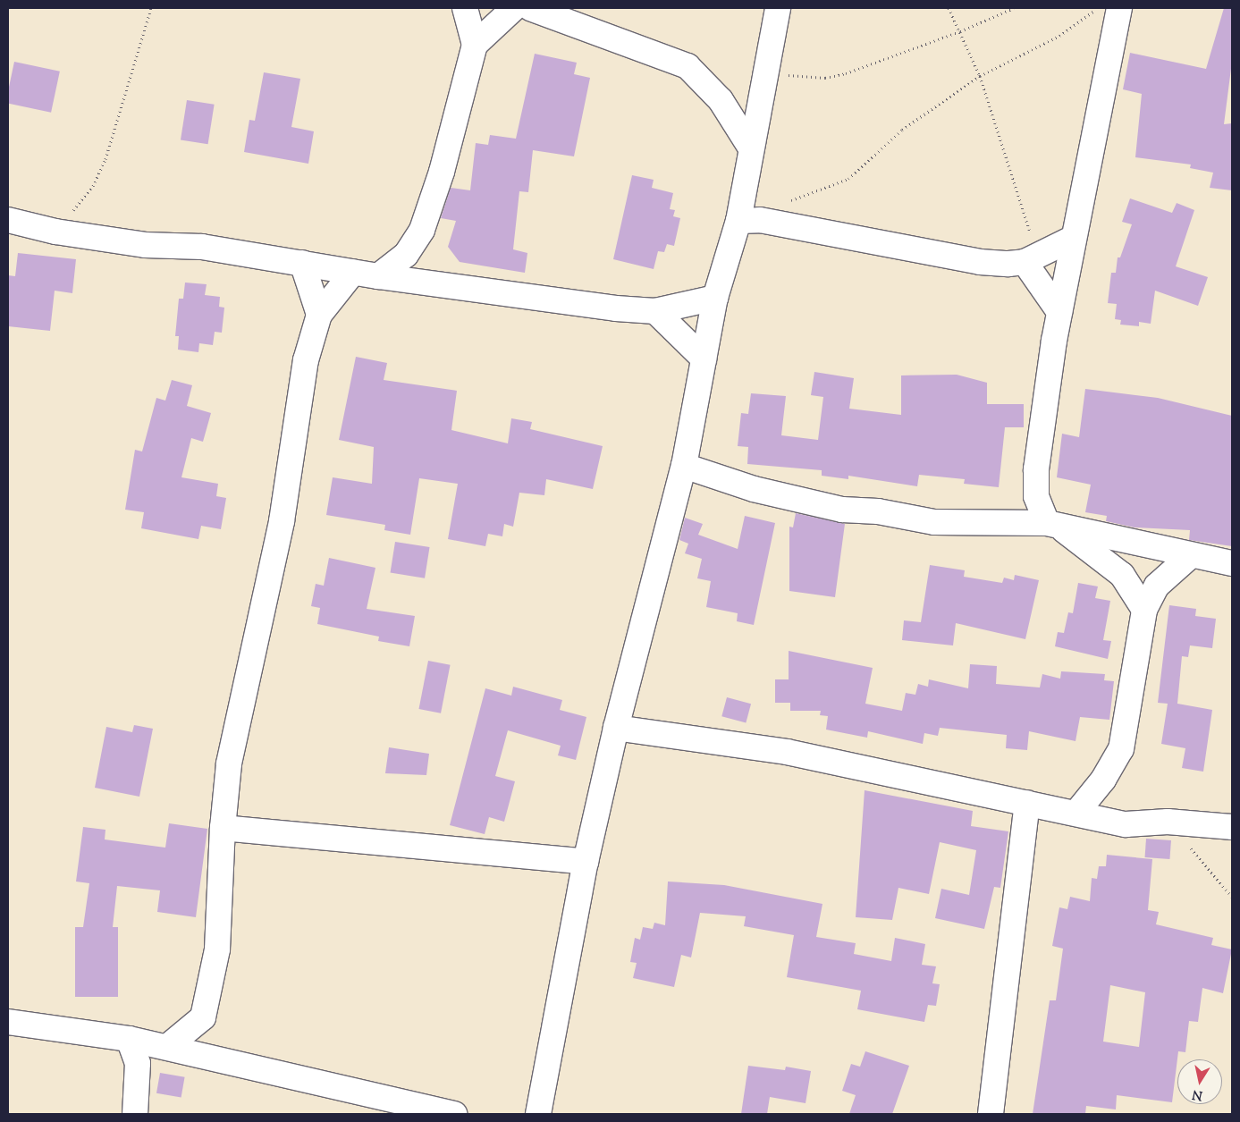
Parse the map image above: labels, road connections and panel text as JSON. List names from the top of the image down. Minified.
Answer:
{"north":"bottom"}
